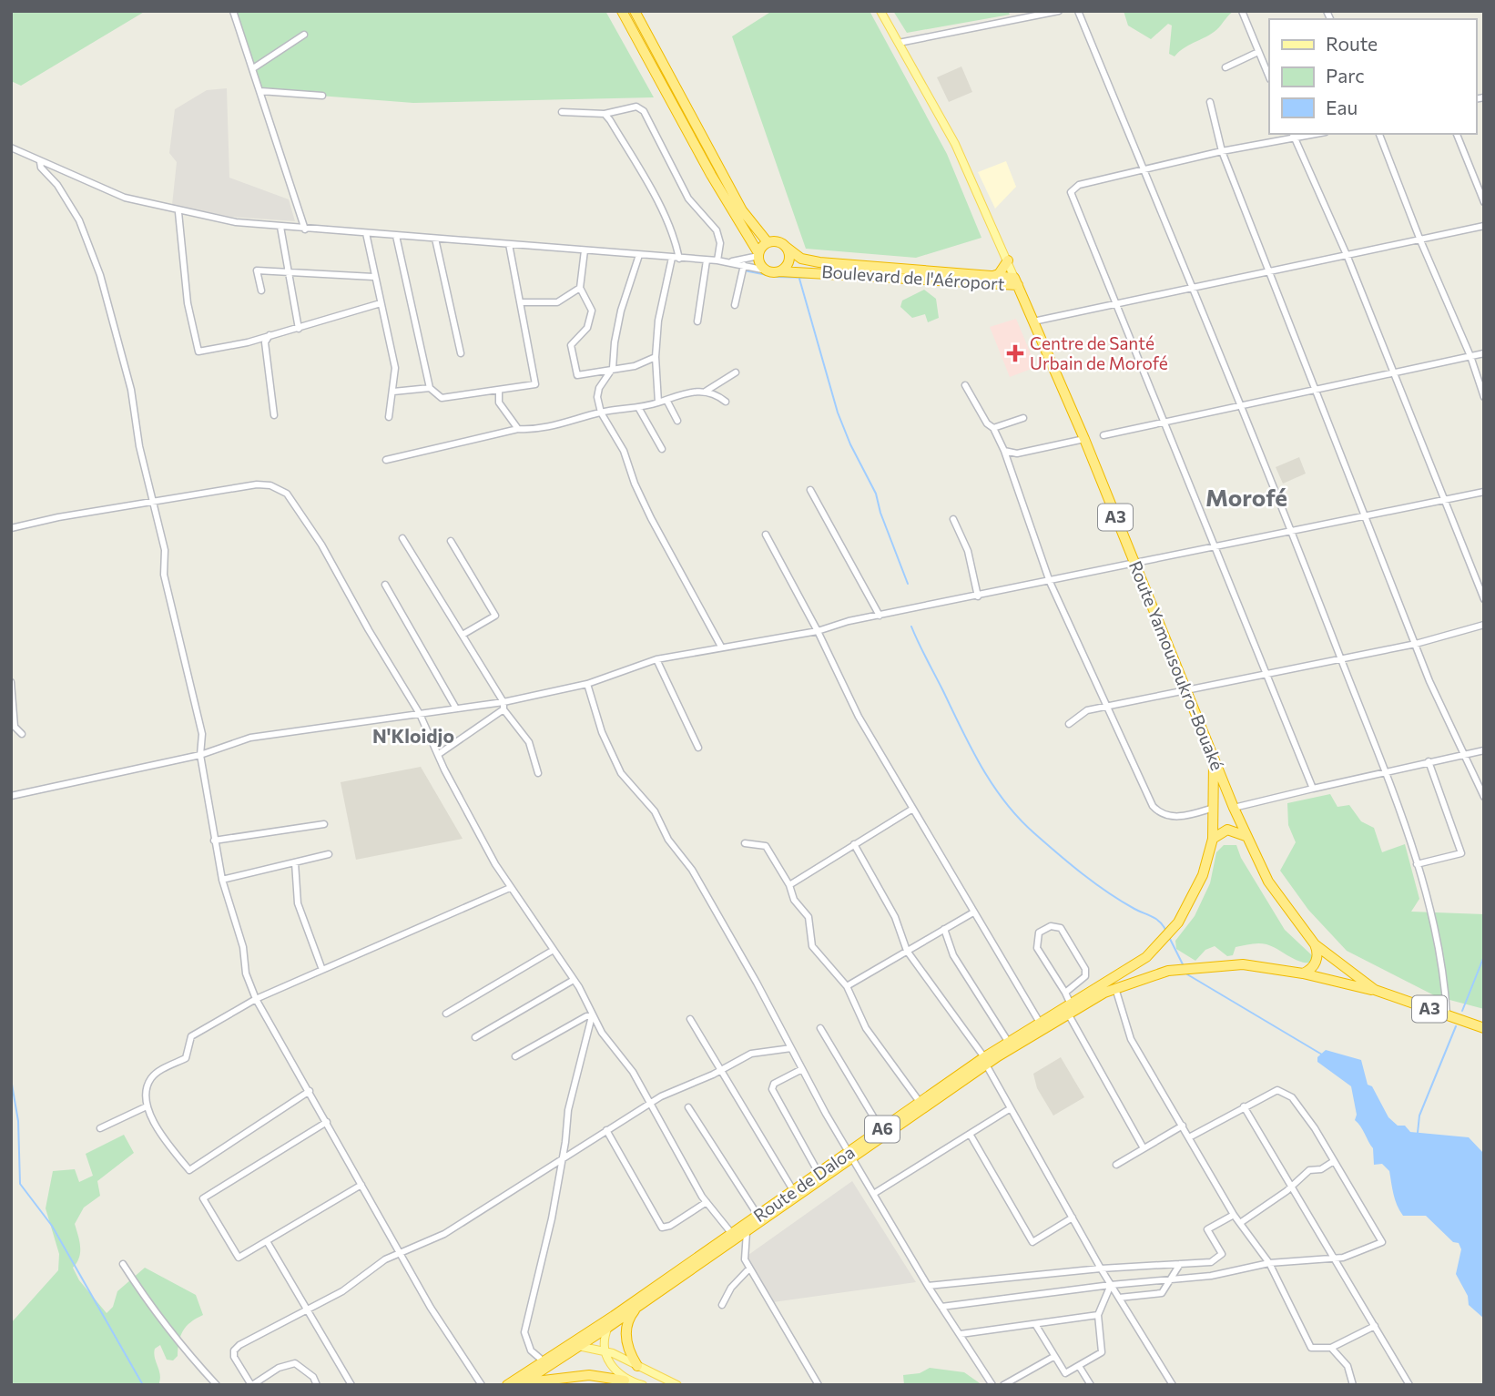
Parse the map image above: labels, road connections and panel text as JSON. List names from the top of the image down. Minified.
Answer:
{"streets":{"highway":["Boulevard de l'Aéroport","A3","Route Yamousoukro-Bouaké","A6","Route de Daloa"]},"crossings":[["Boulevard de l'Aéroport","Route Yamousoukro-Bouaké"],["A3","Route Yamousoukro-Bouaké"],["A3","A6"],["Route Yamousoukro-Bouaké","A6"],["A6","Route de Daloa"]],"districts":["Morofé","N'Kloidjo"],"places":{"health":["Centre de Santé Urbain de Morofé"]},"legend":["Route","Parc","Eau"]}
